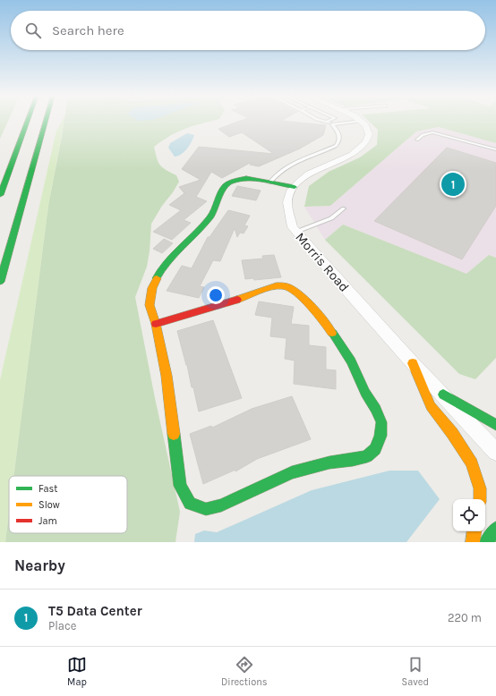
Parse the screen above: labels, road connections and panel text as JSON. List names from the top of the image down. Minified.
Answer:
{"streets":{"street":["Morris Road"]},"legend":["Fast","Slow","Jam"],"page":{"search":"Search here","pins":"1","heading":"Nearby","list":[{"mark":"1","name":"T5 Data Center","note":"Place","value":"220 m"}],"nav":["Map","Directions","Saved"]}}
